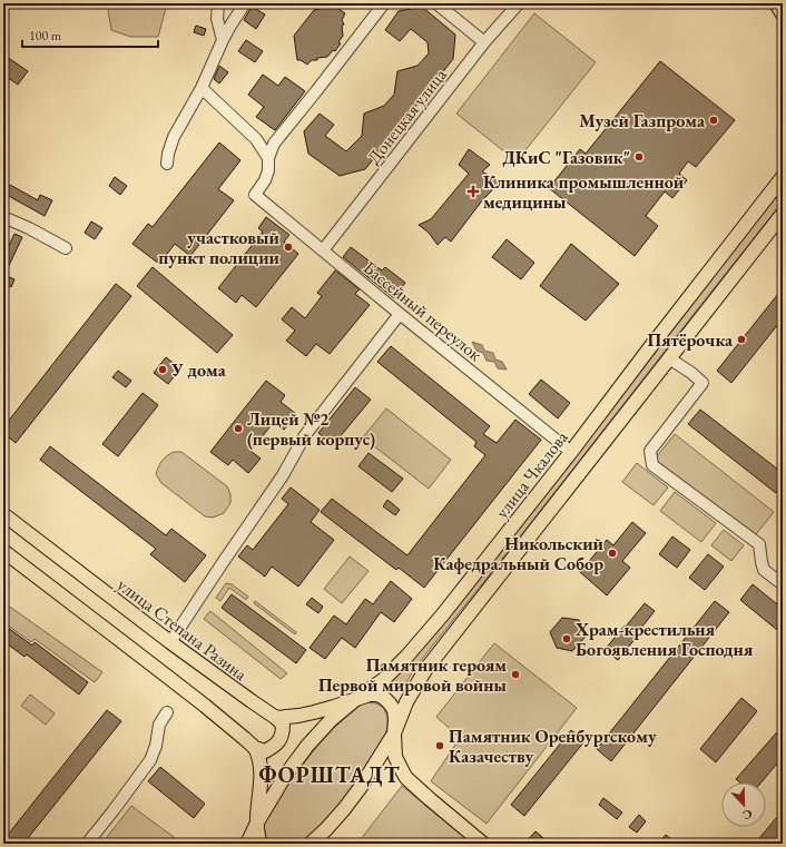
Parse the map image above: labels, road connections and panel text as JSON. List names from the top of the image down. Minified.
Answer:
{"streets":{"main road":["улица Чкалова","улица Степана Разина"],"street":["Донецкая улица","Бассейный переулок"]},"crossings":[["Донецкая улица","Бассейный переулок"],["Бассейный переулок","улица Чкалова"]],"districts":["ФОРШТАДТ"],"places":{"other":["Музей Газпрома","ДКиC \"Газовик\"","участковый пункт полиции","Пятёрочка","У дома","Лицей №2 (первый корпус)","Никольский Кафедральный Собор","Храм-крестильня Богоявления Господня","Памятник героям Первой мировой войны","Памятник Оренбургскому Казачеству"],"health":["Клиника промышленной медицины"]},"scale_bar":"100 m","north":"bottom"}
